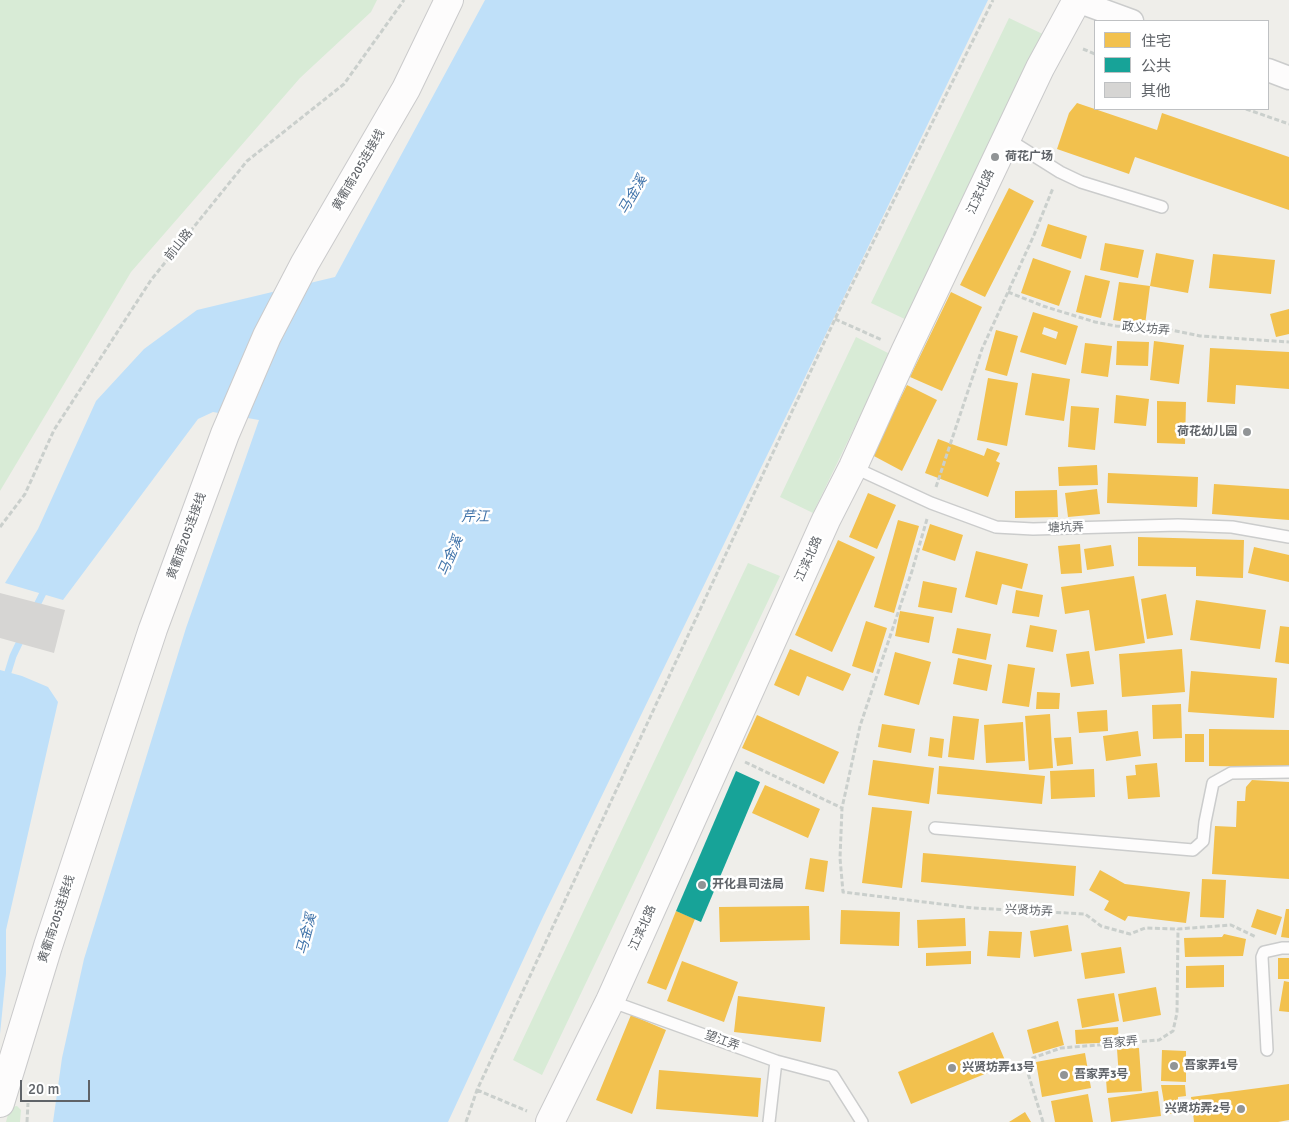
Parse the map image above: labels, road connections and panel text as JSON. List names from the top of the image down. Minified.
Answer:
{"streets":{"main road":["黄衢南205连接线","江滨北路"],"lane":["塘坑弄","望江弄"],"path":["前山路","政义坊弄","兴贤坊弄","吾家弄"]},"crossings":[["江滨北路","塘坑弄"],["江滨北路","兴贤坊弄"],["江滨北路","望江弄"],["兴贤坊弄","吾家弄"]],"water":["马金溪","芹江"],"places":["荷花广场","荷花幼儿园","开化县司法局","吾家弄1号","兴贤坊弄13号","吾家弄3号","兴贤坊弄2号"],"legend":["住宅","公共","其他"],"scale_bar":"20 m"}
